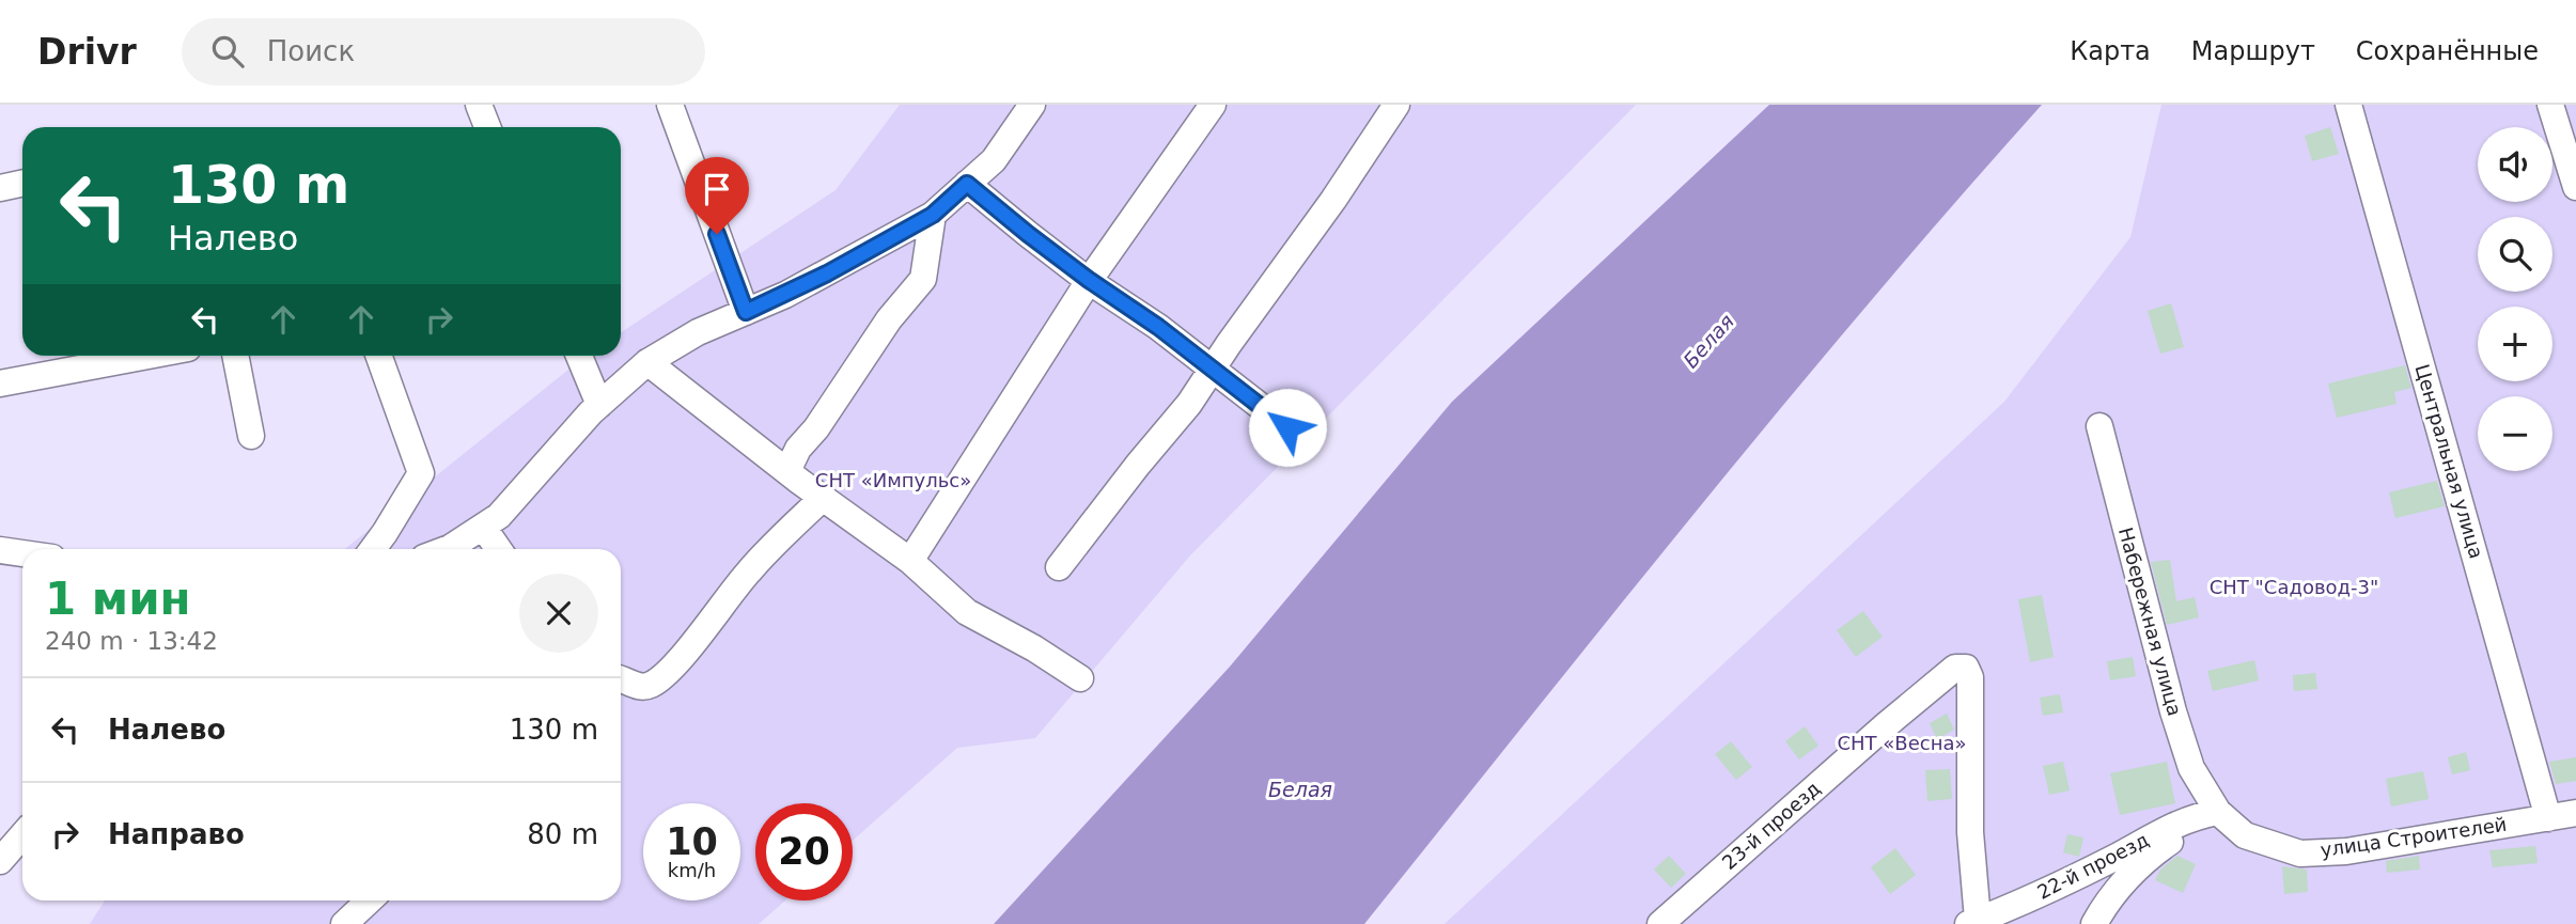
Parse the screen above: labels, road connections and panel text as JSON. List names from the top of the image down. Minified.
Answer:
{"streets":{"street":["Центральная улица","Набережная улица","23-й проезд","улица Строителей","22-й проезд"]},"crossings":[["Центральная улица","улица Строителей"],["Набережная улица","улица Строителей"],["Набережная улица","22-й проезд"],["23-й проезд","22-й проезд"],["улица Строителей","22-й проезд"]],"water":["Белая"],"parks":["СНТ «Импульс»","СНТ \"Садовод-3\"","СНТ «Весна»"],"page":{"header":"Drivr","search":"Поиск","nav":["Карта","Маршрут","Сохранённые"],"map_buttons":["+","−"],"turn":["130 m","Налево"],"heading":["1 мин","240 m · 13:42"],"list":[{"name":"Налево","value":"130 m"},{"name":"Направо","value":"80 m"}],"speed":"10 km/h","limit":"20"}}
